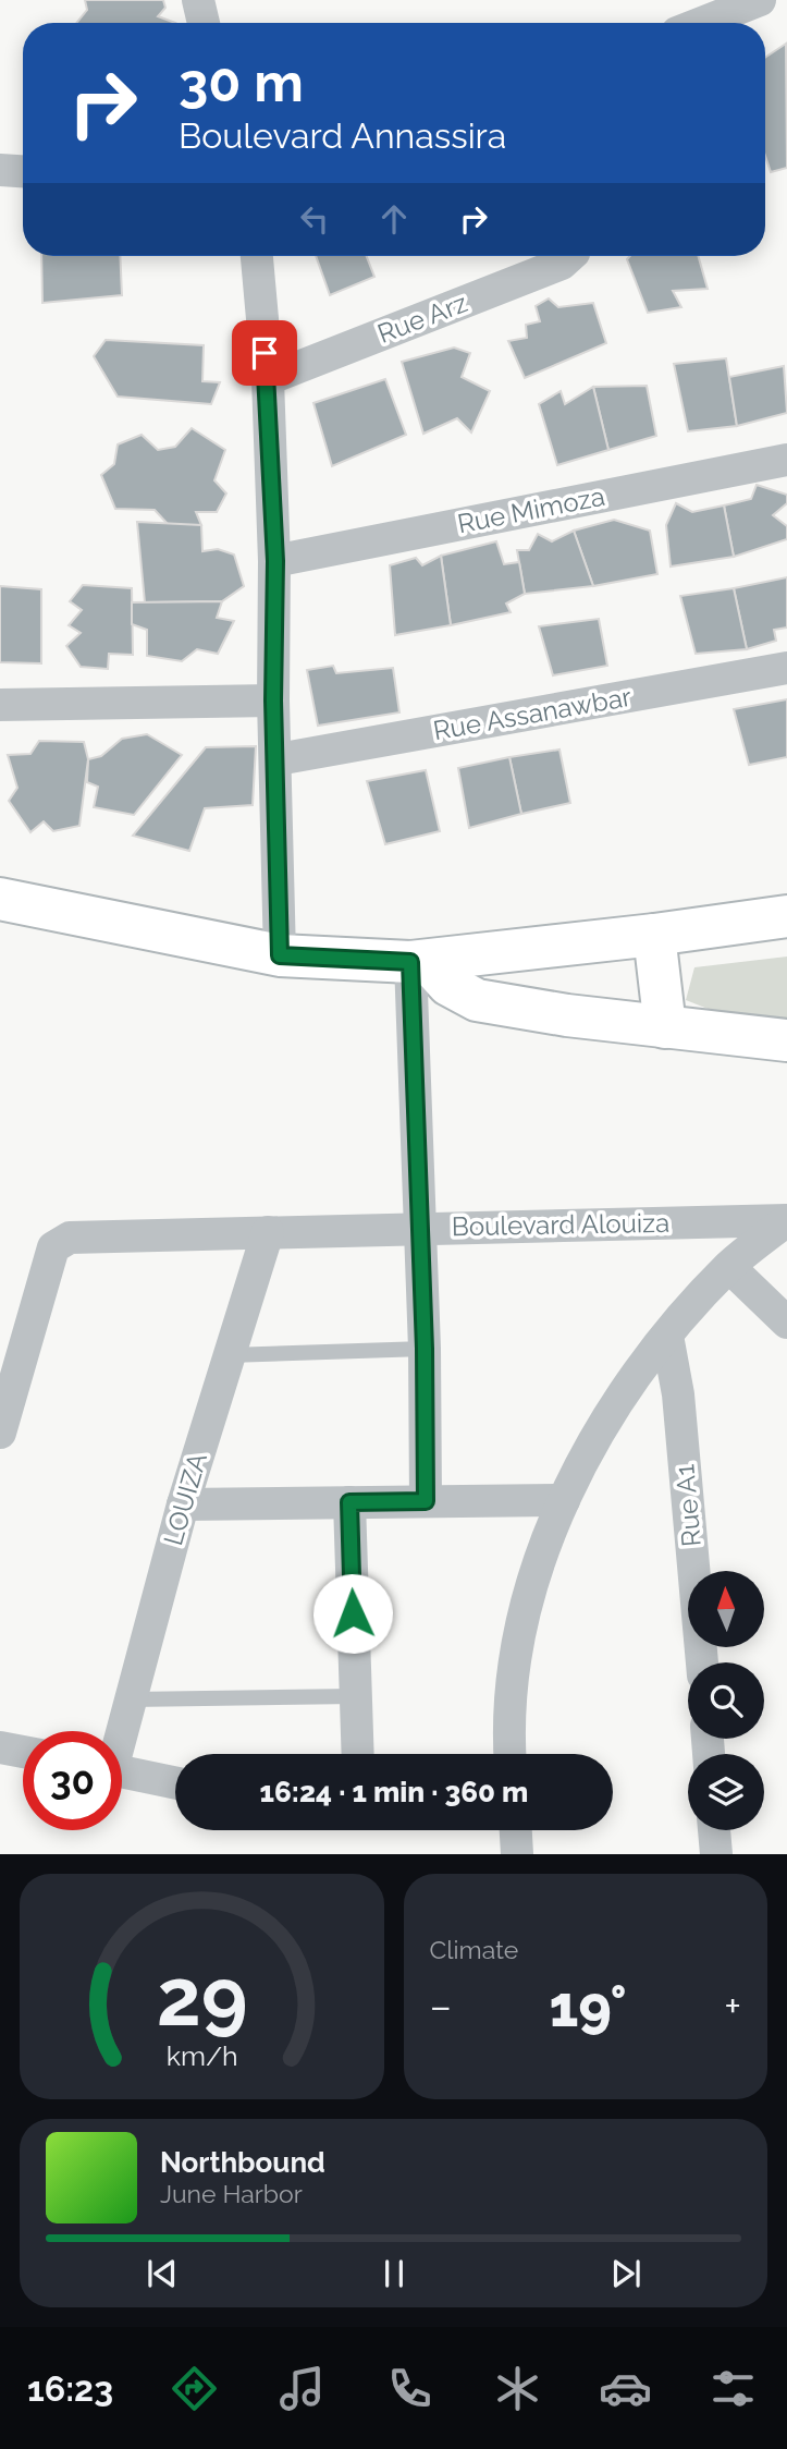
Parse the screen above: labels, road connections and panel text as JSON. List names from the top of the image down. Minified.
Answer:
{"streets":{"street":["Rue Arz","Rue Mimoza","Rue Assanawbar","Boulevard Alouiza","LOUIZA","Rue A1"]},"crossings":[["Boulevard Alouiza","LOUIZA"]],"north":"top","page":{"turn":["30 m","Boulevard Annassira"],"limit":"30","trip":"16:24 · 1 min · 360 m","tile":"Climate","heat":["−","19°","+"],"song":["Northbound","June Harbor"],"tabs":"16:23","gauge":["29","km/h"]}}
